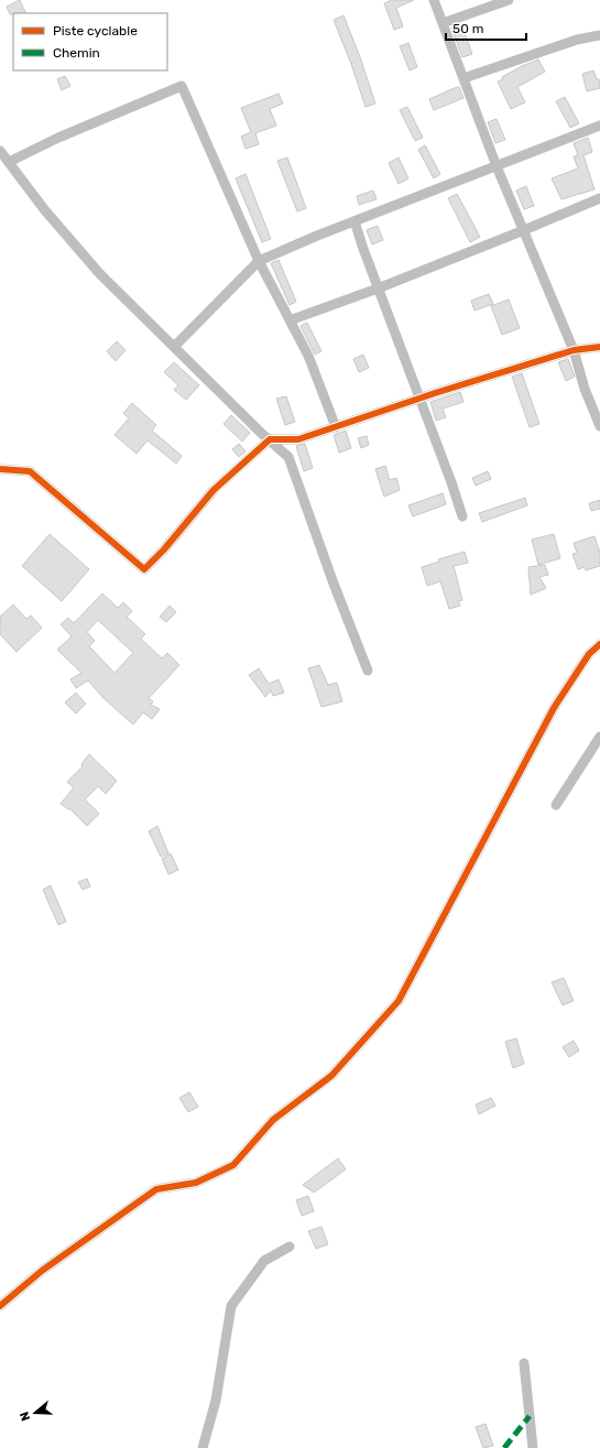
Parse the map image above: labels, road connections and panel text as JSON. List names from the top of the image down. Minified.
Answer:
{"legend":["Piste cyclable","Chemin"],"scale_bar":"50 m","north":"left"}
